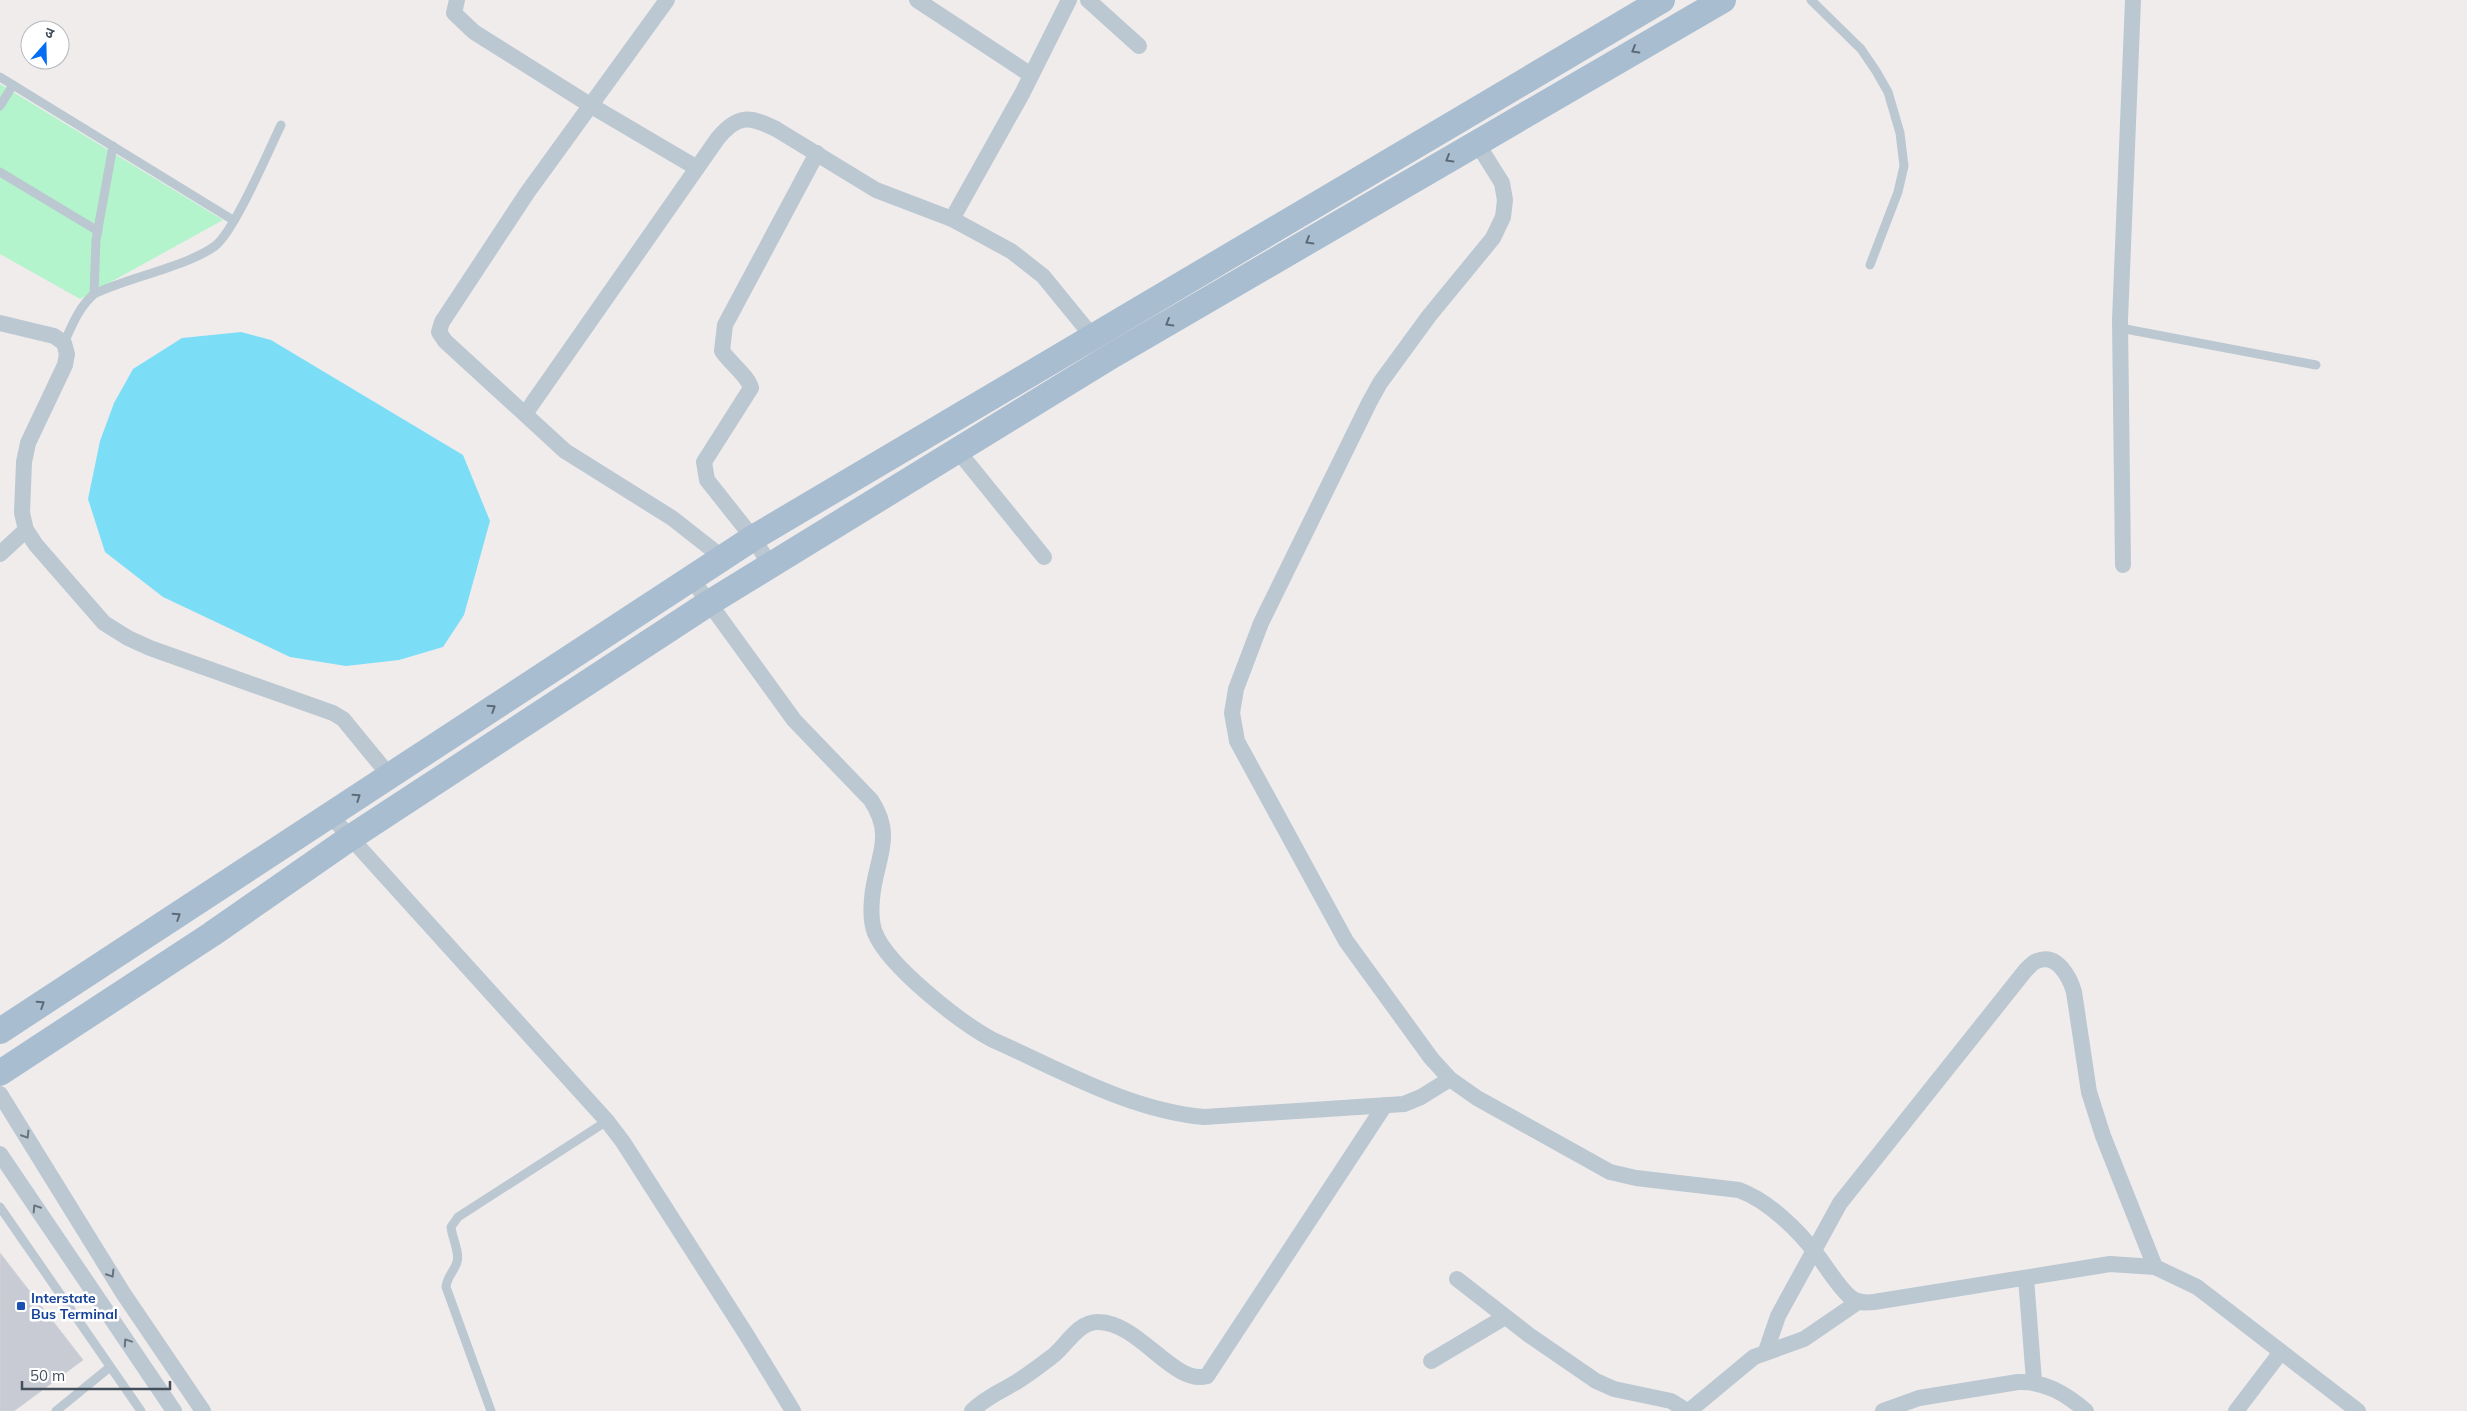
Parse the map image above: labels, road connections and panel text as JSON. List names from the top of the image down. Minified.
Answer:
{"places":{"transit":["Interstate Bus Terminal"]},"scale_bar":"50 m","north":"top"}
